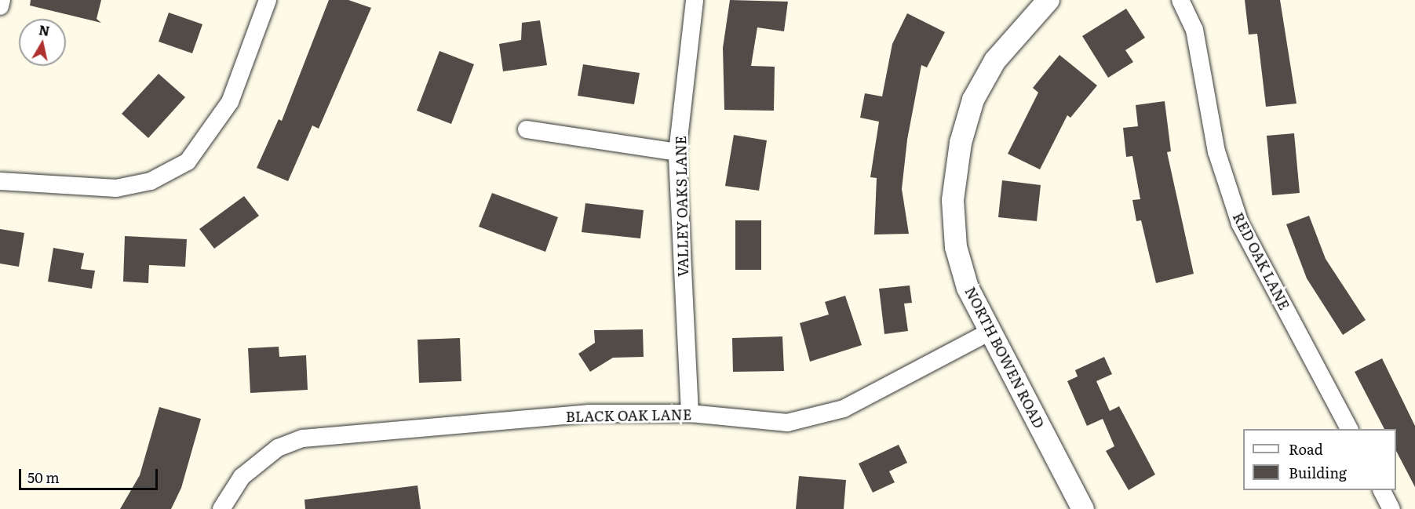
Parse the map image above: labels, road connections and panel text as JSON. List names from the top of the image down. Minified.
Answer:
{"streets":{"street":["VALLEY OAKS LANE","RED OAK LANE","NORTH BOWEN ROAD","BLACK OAK LANE"]},"crossings":[["VALLEY OAKS LANE","BLACK OAK LANE"],["NORTH BOWEN ROAD","BLACK OAK LANE"]],"legend":["Road","Building"],"scale_bar":"50 m","north":"top"}
